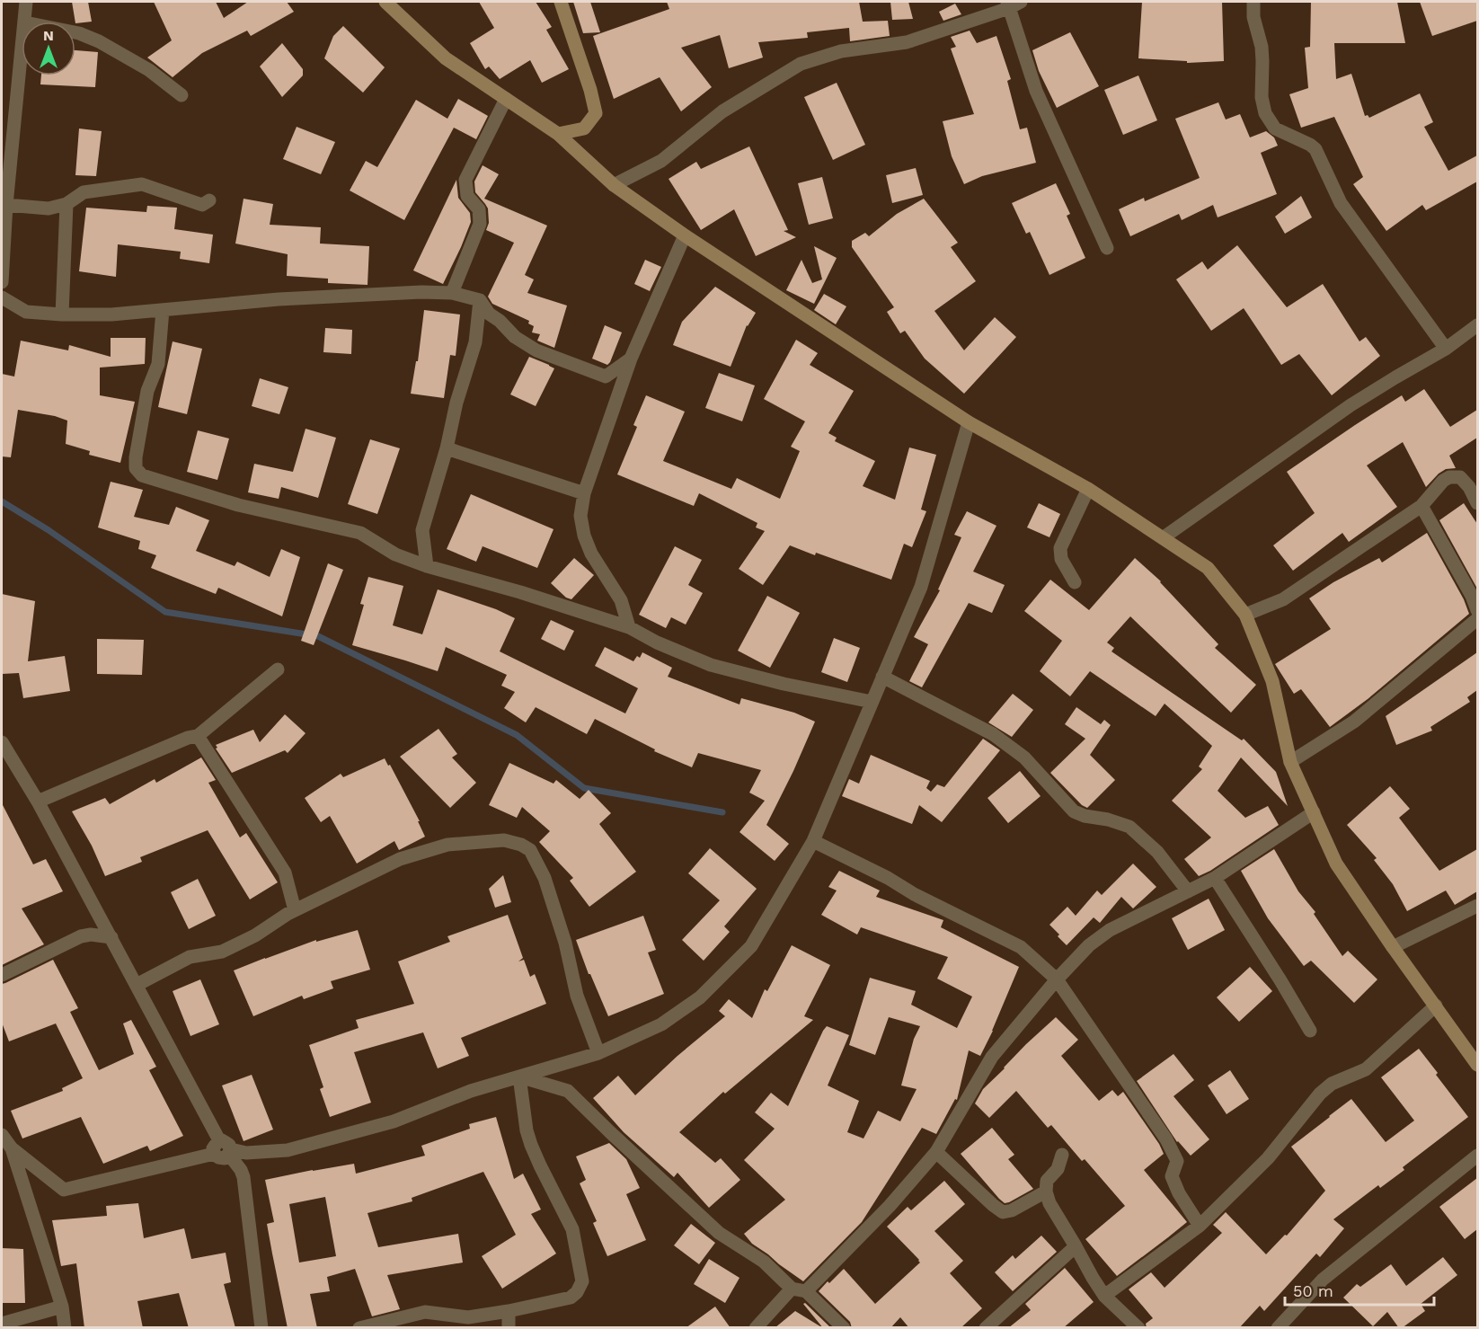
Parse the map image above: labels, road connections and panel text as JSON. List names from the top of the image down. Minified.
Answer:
{"scale_bar":"50 m","north":"top"}
